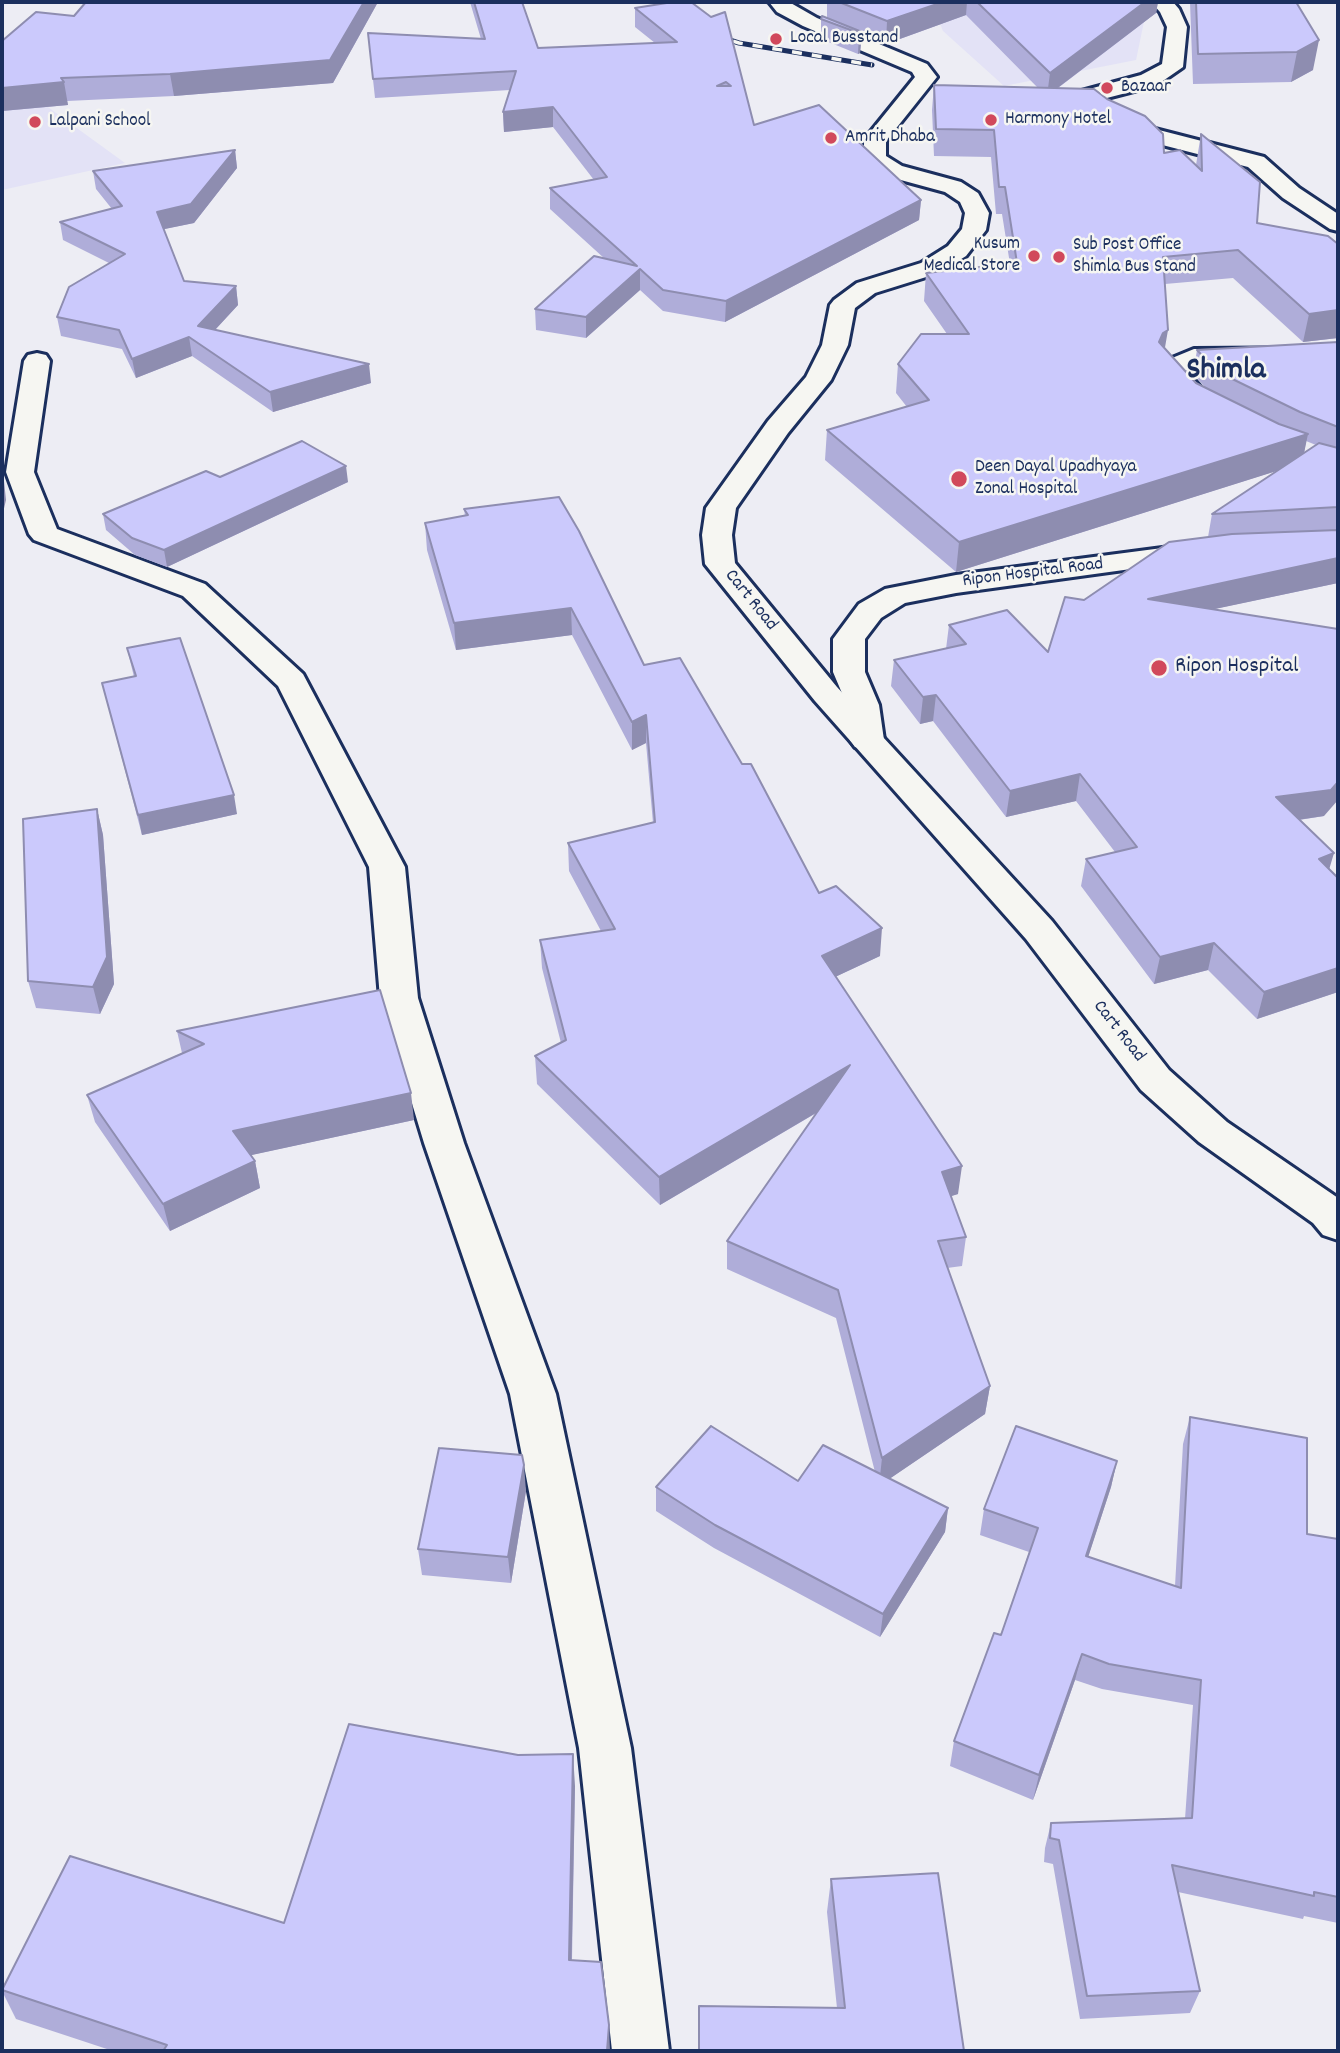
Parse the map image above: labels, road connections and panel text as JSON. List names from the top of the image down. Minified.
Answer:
{"streets":{"street":["Ripon Hospital Road","Cart Road"]},"crossings":[["Ripon Hospital Road","Cart Road"]],"districts":["Shimla"],"places":["Local Busstand","Bazaar","Harmony Hotel","Lalpani School","Amrit Dhaba","Kusum Medical Store","Sub Post Office Shimla Bus Stand","Deen Dayal Upadhyaya Zonal Hospital","Ripon Hospital"]}
